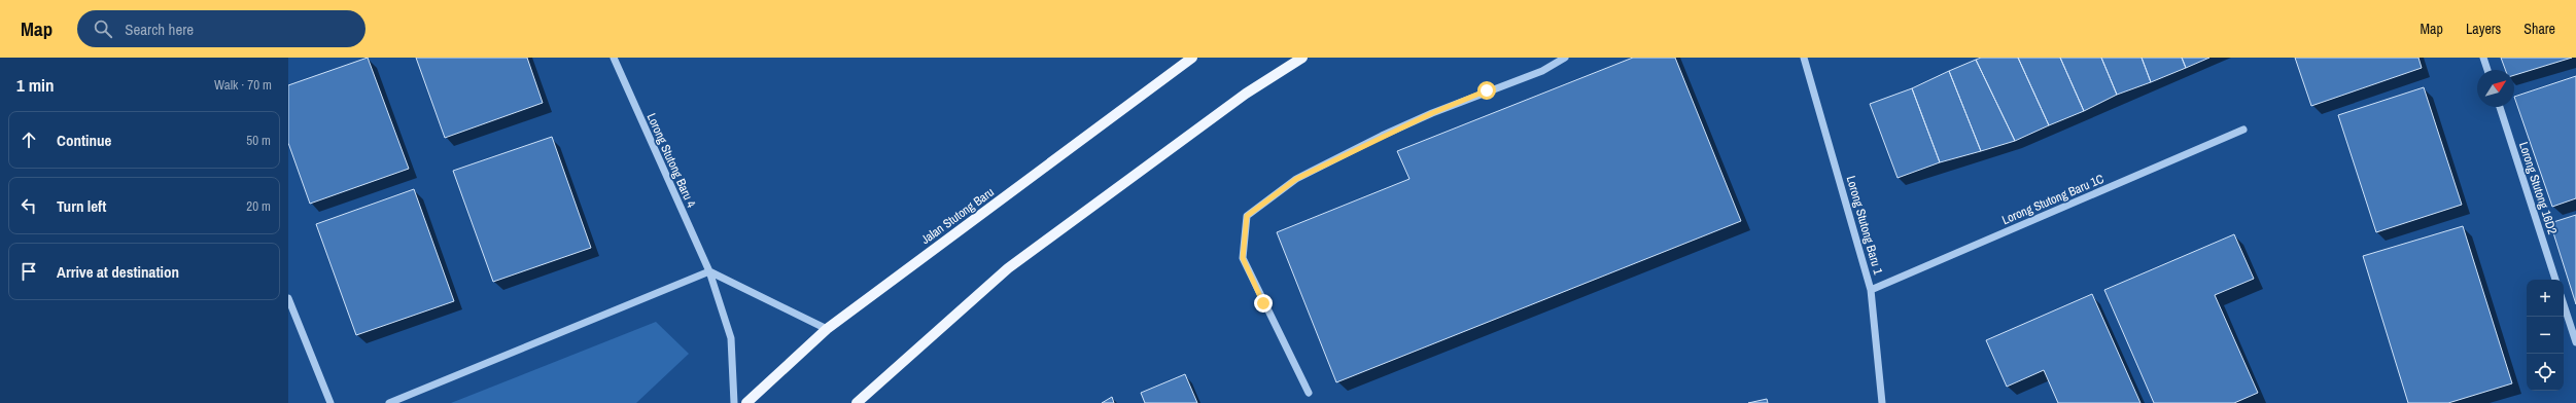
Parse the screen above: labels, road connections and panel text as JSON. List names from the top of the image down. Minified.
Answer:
{"streets":{"main road":["Jalan Stutong Baru"],"street":["Lorong Stutong Baru 4","Lorong Stutong 16D2","Lorong Stutong Baru 1C","Lorong Stutong Baru 1"]},"crossings":[["Lorong Stutong Baru 1C","Lorong Stutong Baru 1"]],"north":"top right","page":{"header":"Map","search":"Search here","nav":["Map","Layers","Share"],"heading":["1 min","Walk · 70 m"],"list":[["Continue","50 m"],["Turn left","20 m"],"Arrive at destination"],"map_buttons":["+","−"]}}
